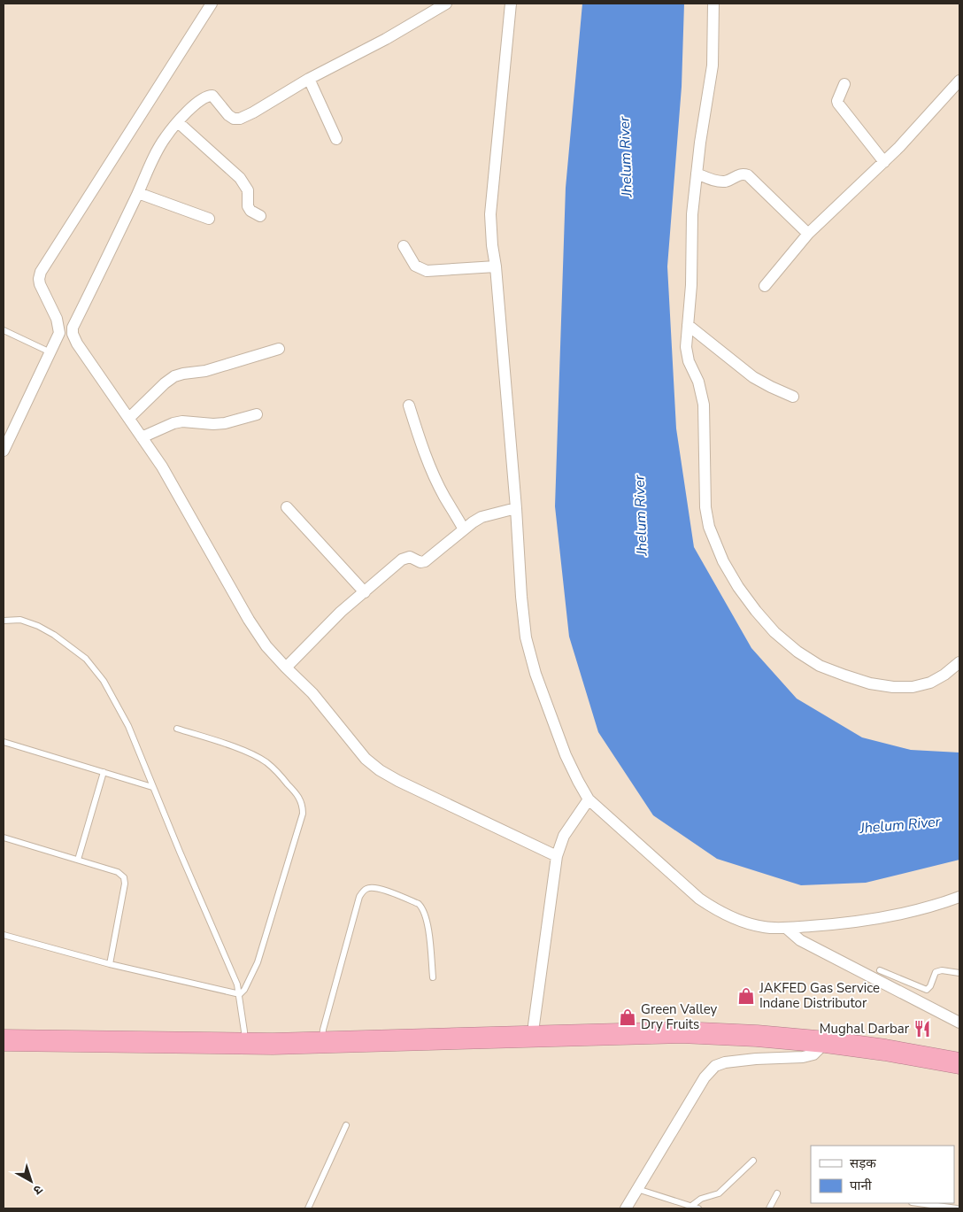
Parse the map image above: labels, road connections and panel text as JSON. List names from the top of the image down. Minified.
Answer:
{"water":["Jhelum River"],"places":{"shop":["JAKFED Gas Service Indane Distributor","Green Valley Dry Fruits"],"restaurant":["Mughal Darbar"]},"legend":["सड़क","पानी"],"north":"bottom right"}
